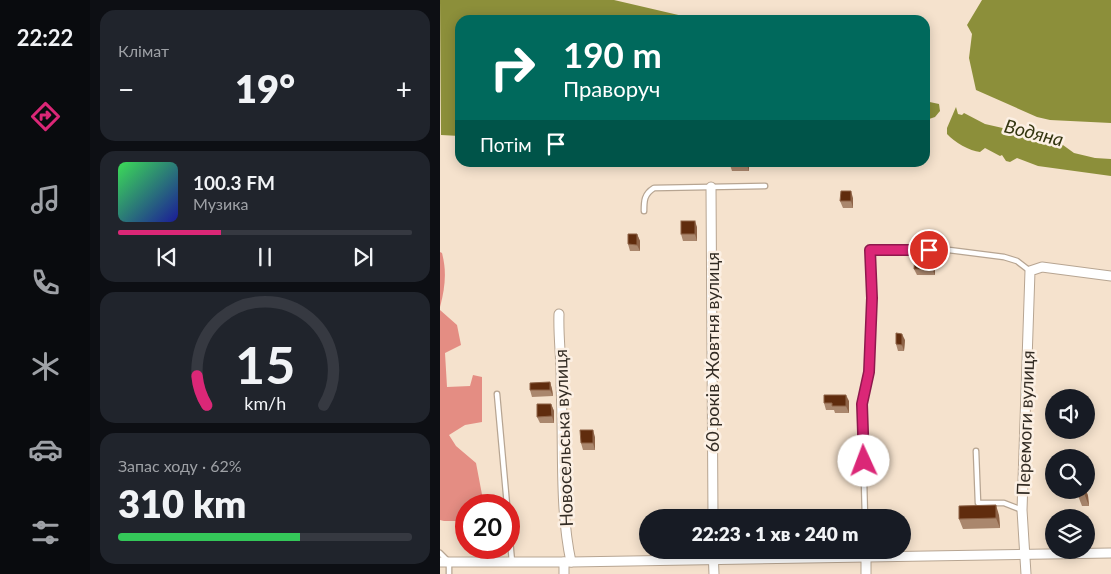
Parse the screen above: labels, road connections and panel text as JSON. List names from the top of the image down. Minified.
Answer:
{"streets":{"street":["60 років Жовтня вулиця","Перемоги вулиця","Новосельська вулиця"]},"water":["Водяна"],"page":{"tabs":"22:22","tile":["Клімат",["Запас ходу · 62%","310 km"]],"turn":["190 m","Праворуч"],"heat":["−","19°","+"],"then":"Потім","song":["100.3 FM","Музика"],"limit":"20","trip":"22:23 · 1 хв · 240 m","gauge":["15","km/h"]}}
